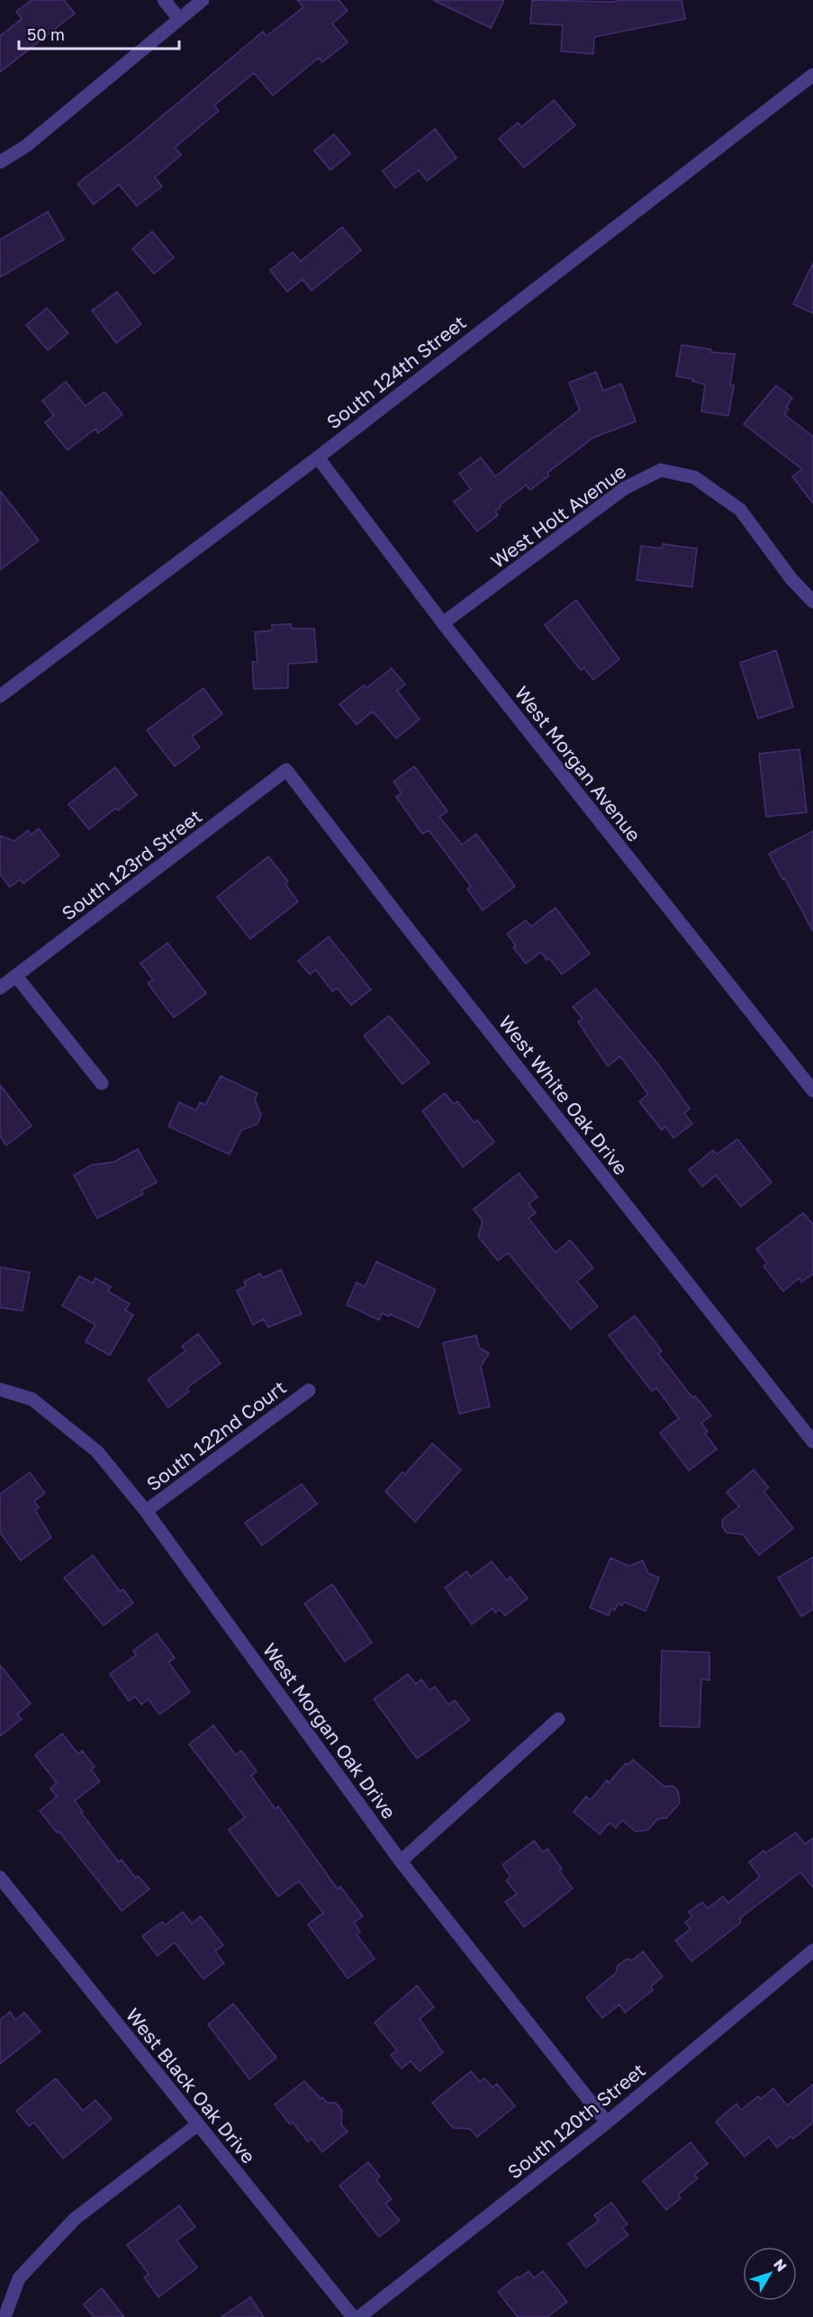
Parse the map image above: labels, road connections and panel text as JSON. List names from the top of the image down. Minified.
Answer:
{"streets":{"street":["South 124th Street","West Holt Avenue","West Morgan Avenue","South 123rd Street","West White Oak Drive","South 122nd Court","West Morgan Oak Drive","West Black Oak Drive","South 120th Street"]},"crossings":[["South 124th Street","West Morgan Avenue"],["West Holt Avenue","West Morgan Avenue"],["South 123rd Street","West White Oak Drive"],["South 122nd Court","West Morgan Oak Drive"],["West Morgan Oak Drive","South 120th Street"]],"scale_bar":"50 m","north":"top right"}
